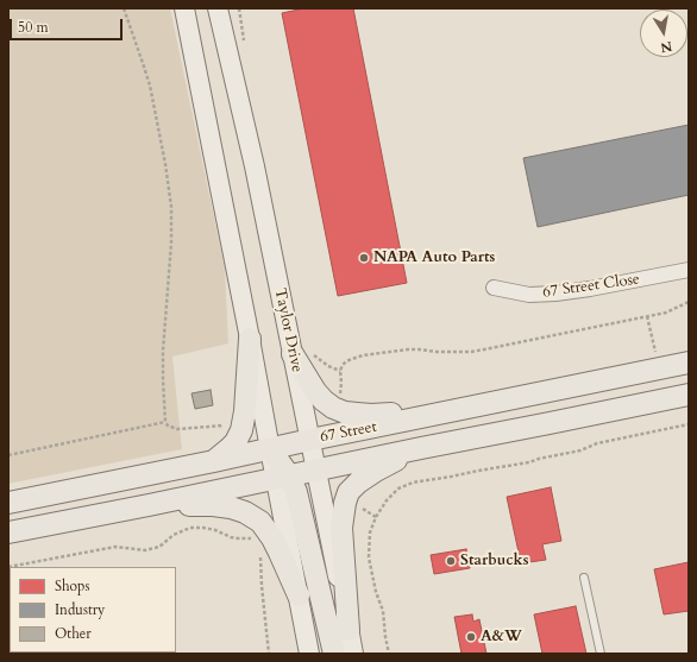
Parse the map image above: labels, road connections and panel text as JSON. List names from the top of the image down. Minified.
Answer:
{"streets":{"main road":["Taylor Drive","67 Street"],"street":["67 Street Close"]},"crossings":[["Taylor Drive","67 Street"]],"places":["NAPA Auto Parts","Starbucks","A&W"],"legend":["Shops","Industry","Other"],"scale_bar":"50 m","north":"bottom"}
